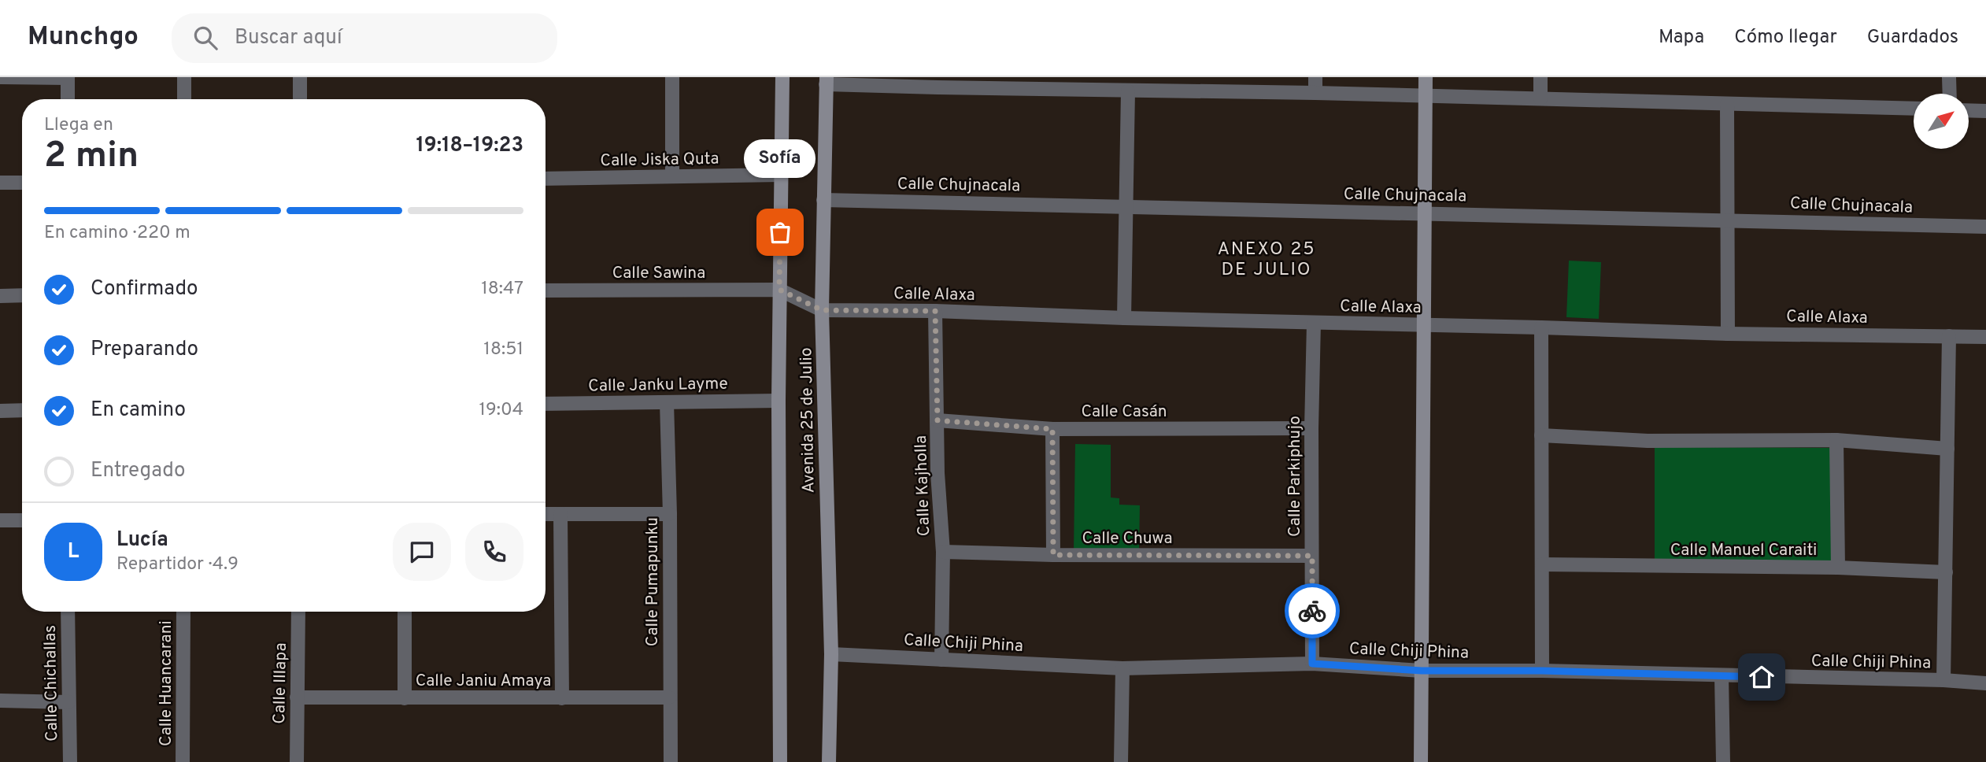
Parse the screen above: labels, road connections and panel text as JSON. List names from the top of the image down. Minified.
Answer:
{"streets":{"main road":["Avenida 25 de Julio"],"street":["Calle Jiska Quta","Calle Chujnacala","Calle Sawina","Calle Alaxa","Calle Janku Layme","Calle Casán","Calle Parkiphujo","Calle Kajholla","Calle Chuwa","Calle Manuel Caraiti","Calle Pumapunku","Calle Chiji Phina","Calle Janiu Amaya","Calle Chichallas","Calle Huancarani","Calle Illapa"]},"crossings":[["Calle Jiska Quta","Avenida 25 de Julio"],["Calle Chujnacala","Avenida 25 de Julio"],["Calle Sawina","Calle Alaxa"],["Calle Sawina","Avenida 25 de Julio"],["Calle Alaxa","Avenida 25 de Julio"],["Calle Alaxa","Calle Parkiphujo"],["Calle Alaxa","Calle Kajholla"],["Calle Janku Layme","Avenida 25 de Julio"],["Calle Janku Layme","Calle Pumapunku"],["Calle Casán","Calle Parkiphujo"],["Calle Casán","Calle Kajholla"],["Avenida 25 de Julio","Calle Chiji Phina"],["Calle Parkiphujo","Calle Chuwa"],["Calle Parkiphujo","Calle Chiji Phina"],["Calle Kajholla","Calle Chuwa"],["Calle Kajholla","Calle Chiji Phina"],["Calle Pumapunku","Calle Janiu Amaya"],["Calle Janiu Amaya","Calle Illapa"]],"districts":["ANEXO 25 DE JULIO"],"places":["Sofía"],"north":"top right","page":{"header":"Munchgo","search":"Buscar aquí","nav":["Mapa","Cómo llegar","Guardados"],"heading":["2 min","Llega en","19:18–19:23"],"panel":["Lucía","Repartidor · 4.9"],"bubble":"Sofía","bar":"En camino · 220 m","list":[["Confirmado","18:47"],["Preparando","18:51"],["En camino","19:04"],"Entregado"],"round":"L"}}
